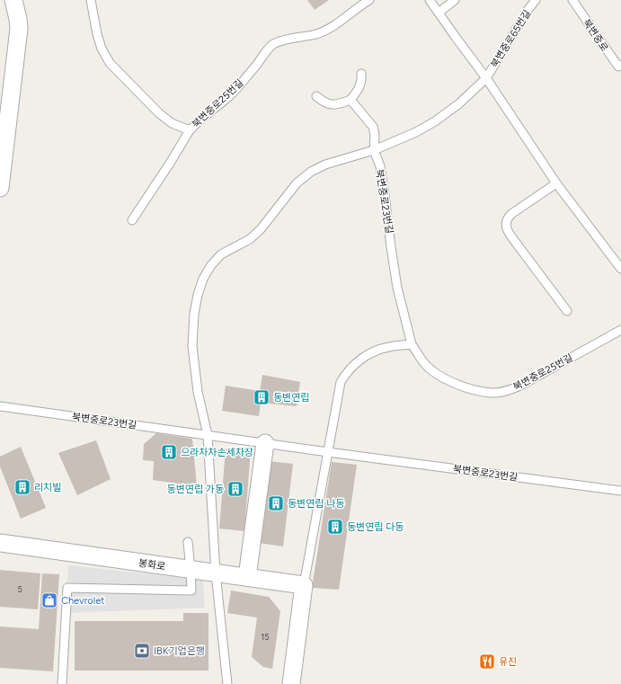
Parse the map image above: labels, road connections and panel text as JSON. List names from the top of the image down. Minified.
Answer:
{"streets":{"street":["봉화로"],"lane":["북변중로","북변중로65번길","북변중로25번길","북변중로23번길"]},"crossings":[["북변중로25번길","북변중로23번길"]],"places":{"building":["동변연립","으라차차손세차장","리치빌","동변연립 가동","동변연립 나동","동변연립 다동"],"shop":["Chevrolet"],"bank":["IBK기업은행"],"restaurant":["유진"]},"house_numbers":["5","15"]}
